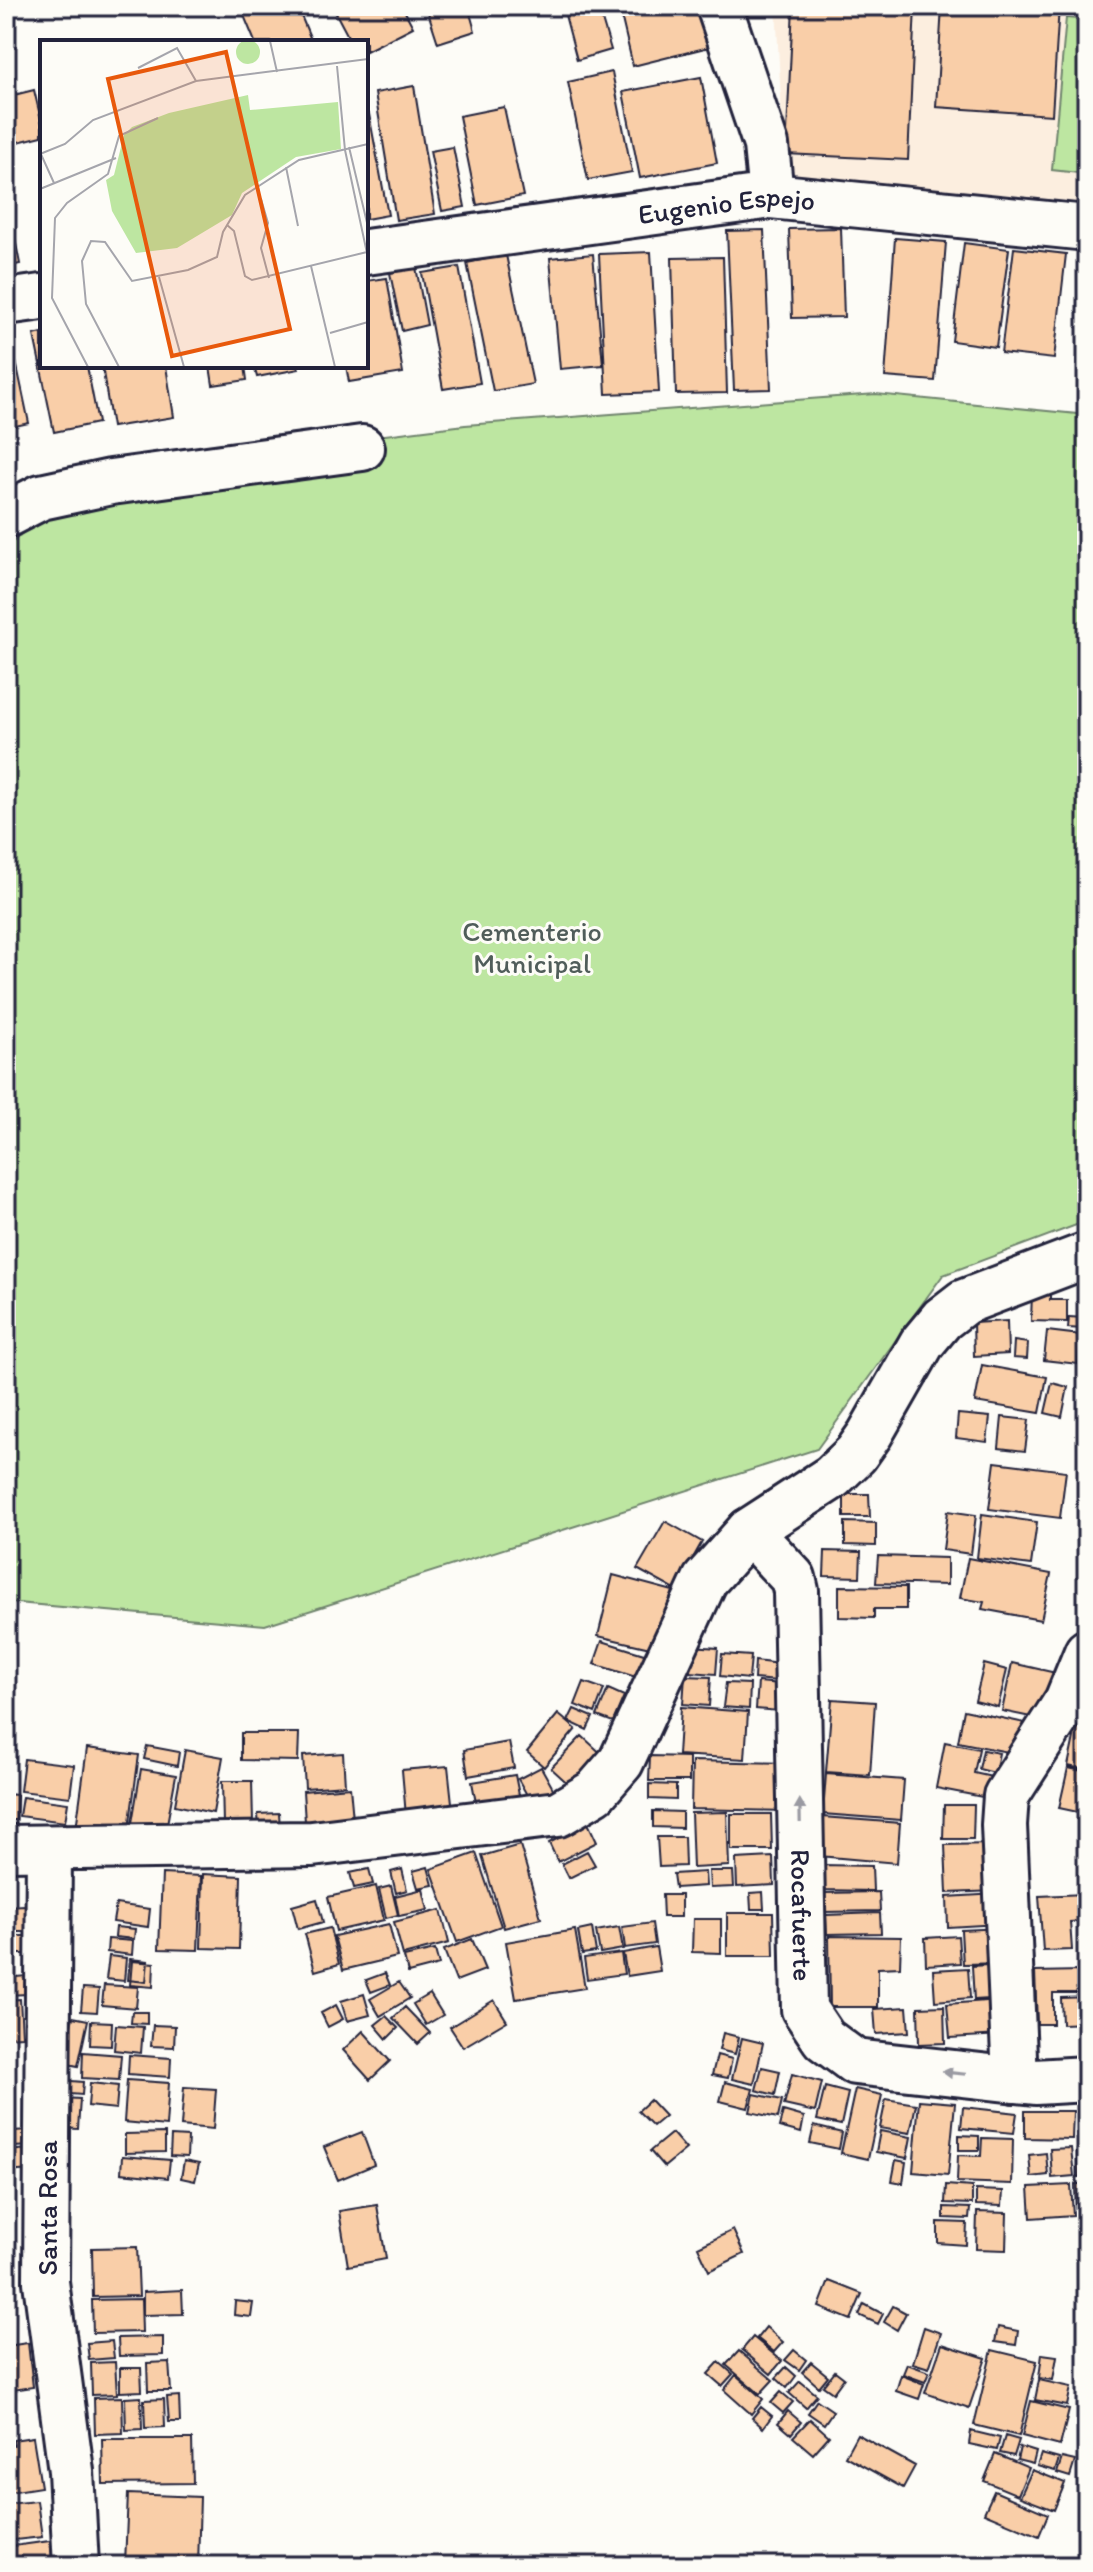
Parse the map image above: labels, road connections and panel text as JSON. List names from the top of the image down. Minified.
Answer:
{"streets":{"street":["Eugenio Espejo","Rocafuerte","Santa Rosa"]},"one_way":["Rocafuerte"],"parks":["Cementerio Municipal"]}
